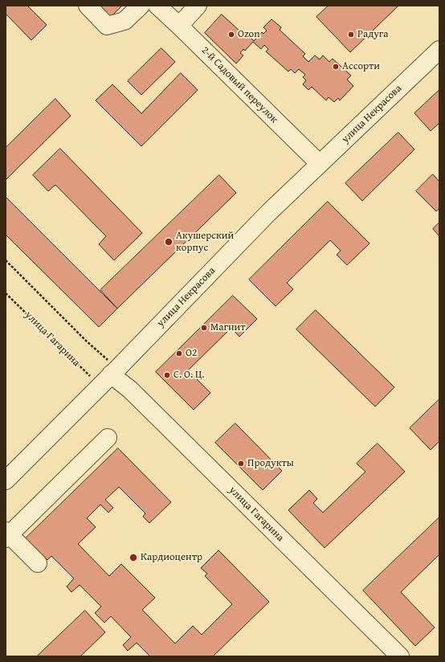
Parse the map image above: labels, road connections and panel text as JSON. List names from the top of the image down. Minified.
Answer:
{"streets":{"street":["2-й Садовый переулок","улица Некрасова","улица Гагарина"]},"crossings":[["2-й Садовый переулок","улица Некрасова"],["улица Некрасова","улица Гагарина"]],"places":["Ozon","Радуга","Ассорти","Акушерский корпус","Магнит","O2","С. О. Ц.","Продукты","Кардиоцентр"]}
